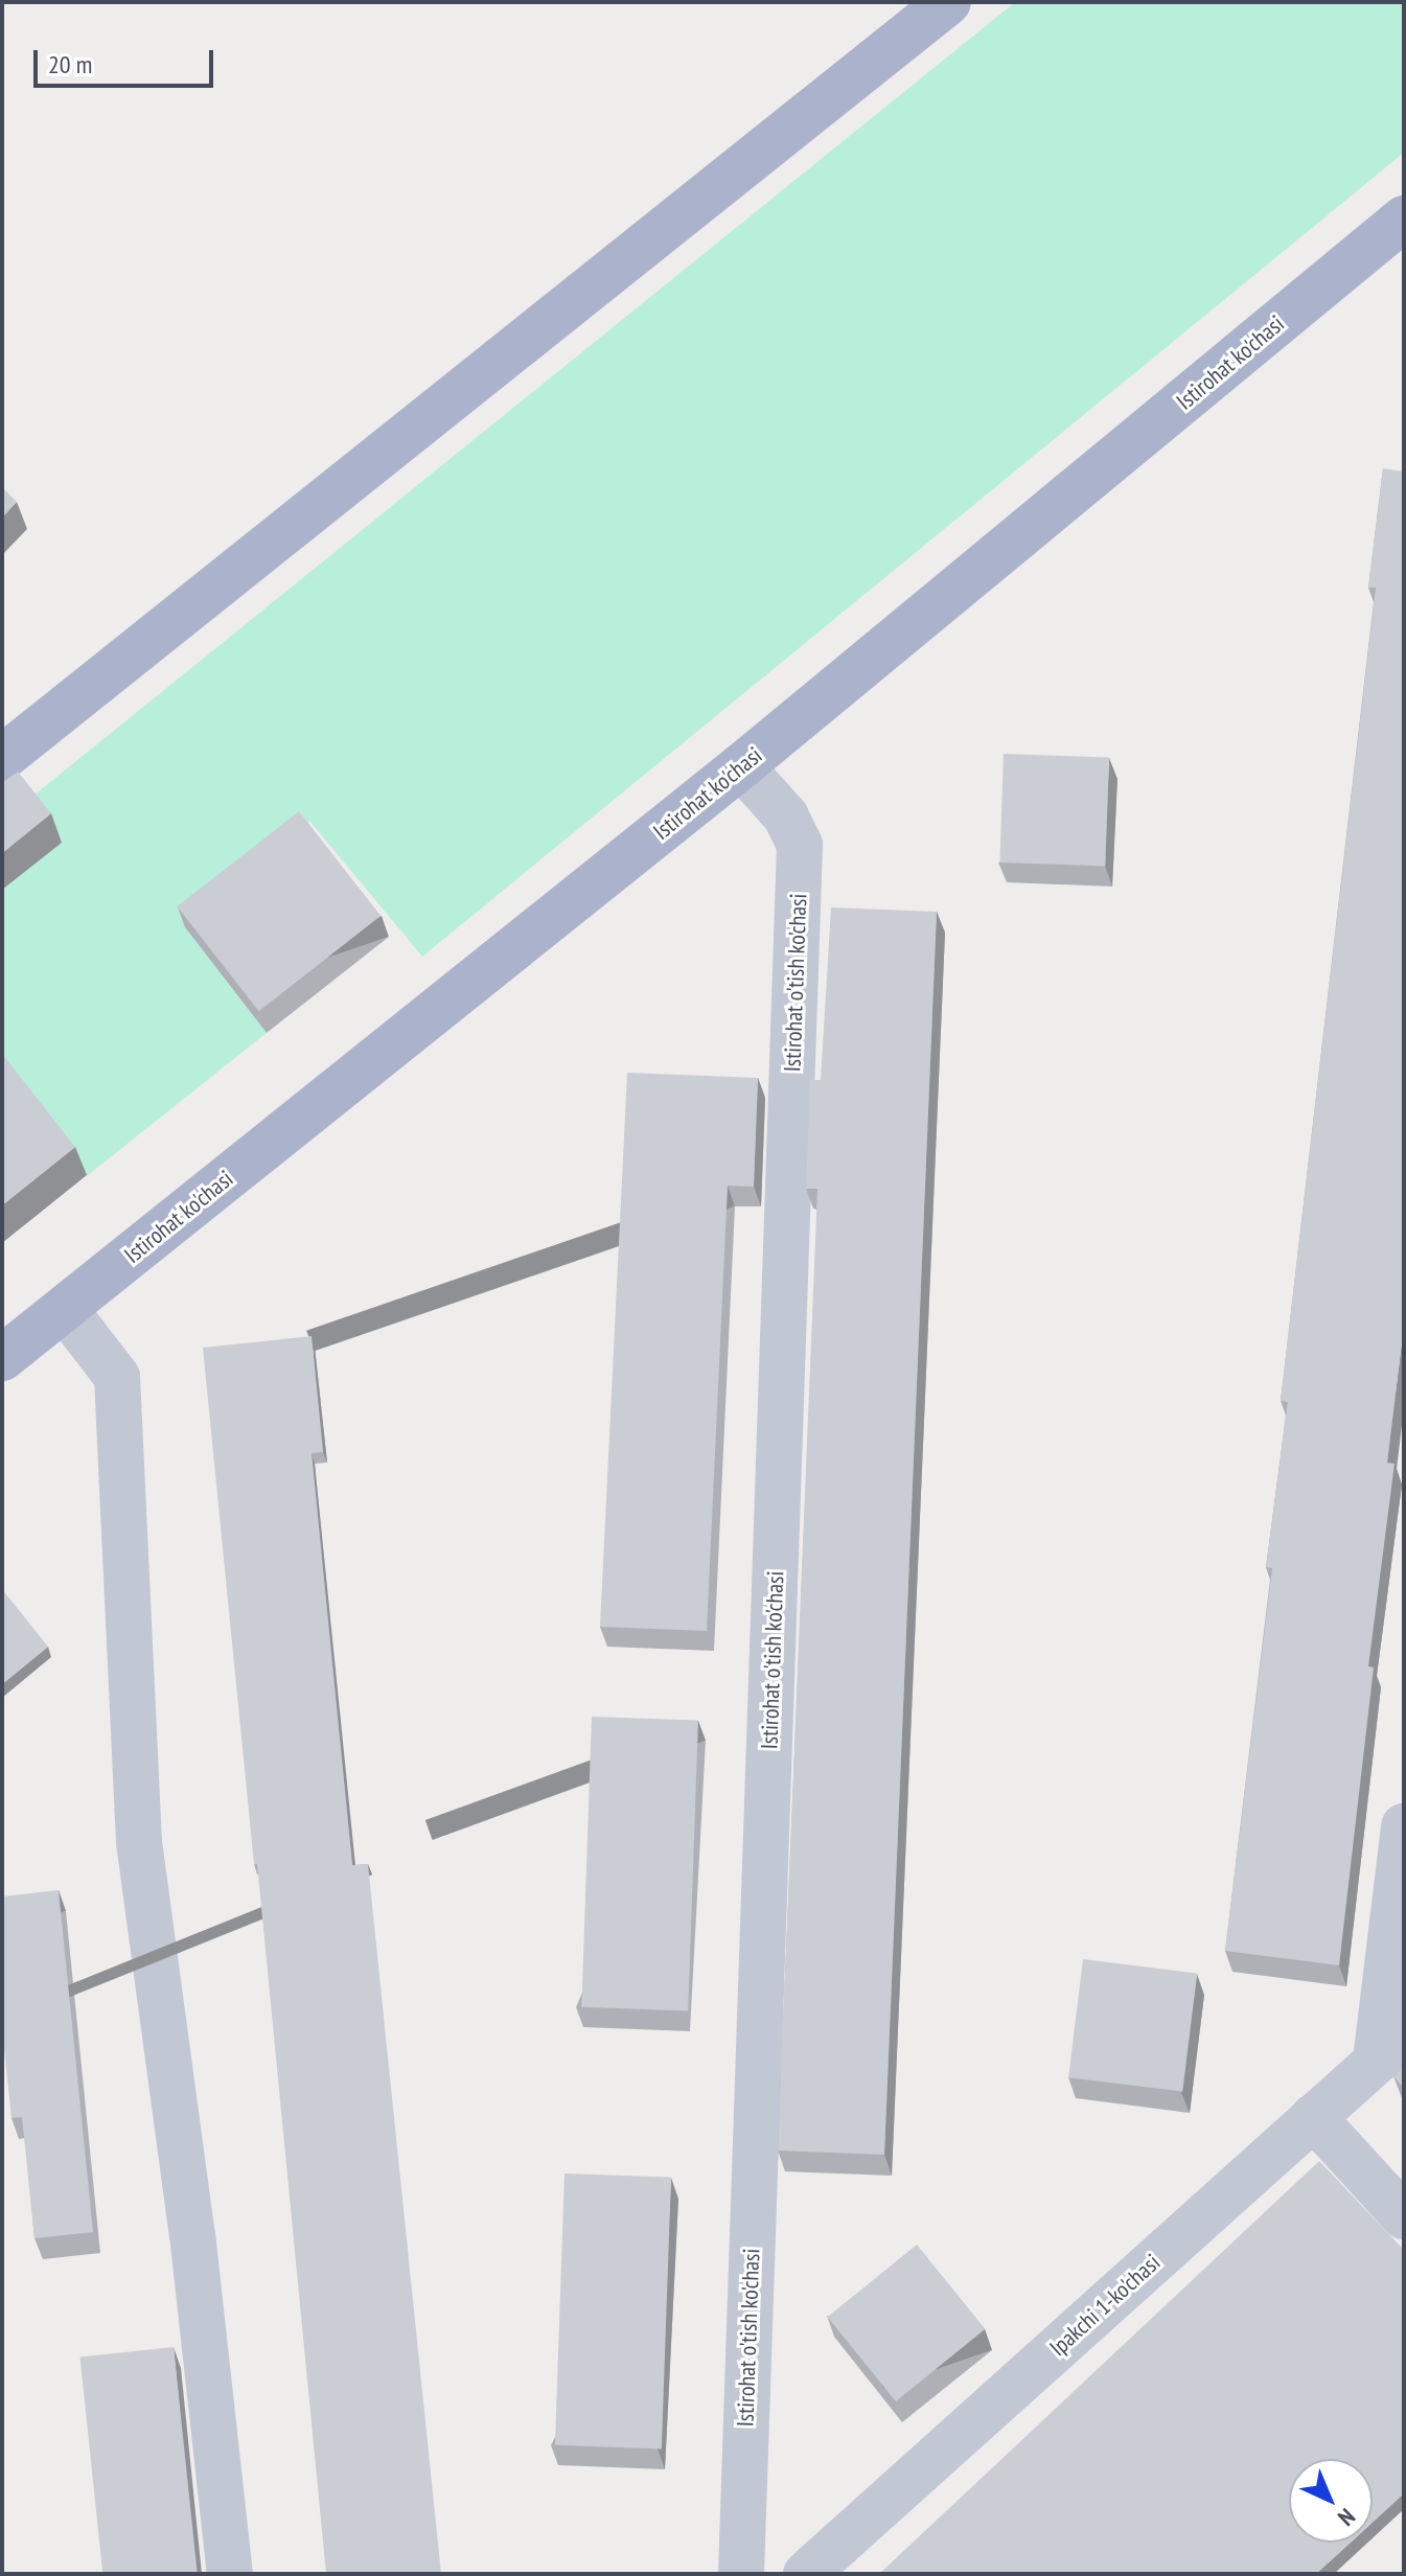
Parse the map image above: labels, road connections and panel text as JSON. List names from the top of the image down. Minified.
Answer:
{"streets":{"main road":["Istirohat ko'chasi"],"street":["Istirohat o'tish ko'chasi","Ipakchi 1-ko'chasi"]},"crossings":[["Istirohat ko'chasi","Istirohat o'tish ko'chasi"]],"scale_bar":"20 m","north":"bottom right"}
